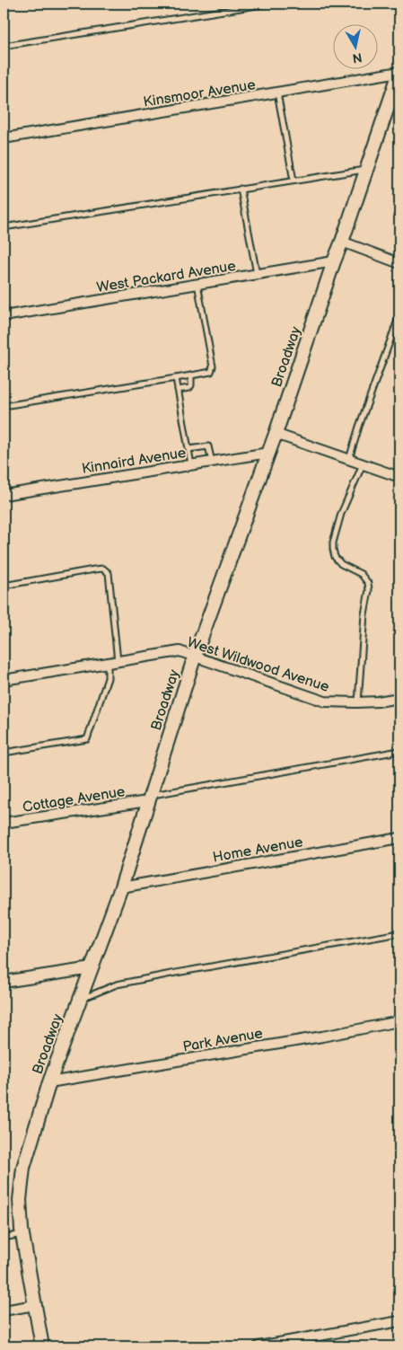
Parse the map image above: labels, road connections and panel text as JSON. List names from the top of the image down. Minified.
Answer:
{"streets":{"main road":["Broadway"],"street":["Kinsmoor Avenue","West Packard Avenue","Kinnaird Avenue","West Wildwood Avenue","Cottage Avenue","Home Avenue","Park Avenue"]},"crossings":[["Kinsmoor Avenue","Broadway"],["West Packard Avenue","Broadway"],["Broadway","Kinnaird Avenue"],["Broadway","West Wildwood Avenue"],["Broadway","Cottage Avenue"],["Broadway","Home Avenue"],["Broadway","Park Avenue"]],"north":"bottom"}
